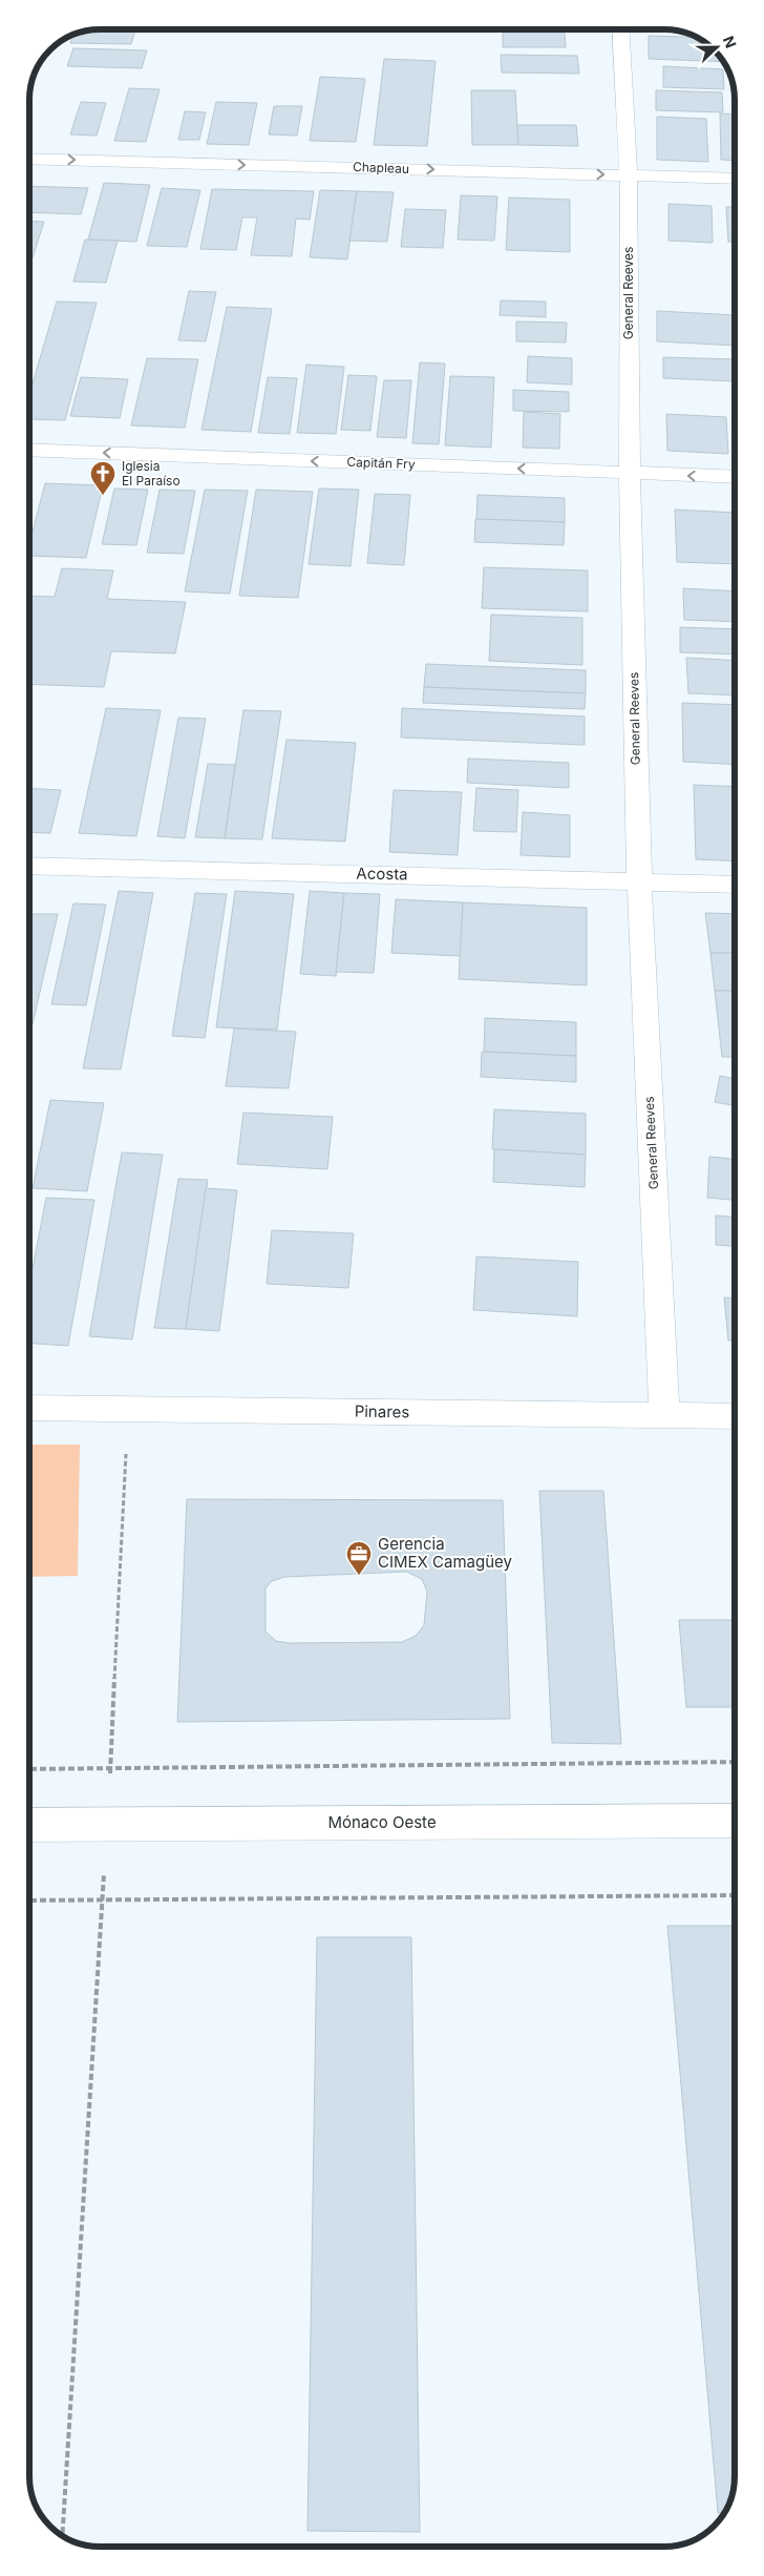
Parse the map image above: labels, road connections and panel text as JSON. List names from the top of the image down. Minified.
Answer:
{"streets":{"street":["Chapleau","General Reeves","Capitán Fry","Acosta","Pinares","Mónaco Oeste"]},"crossings":[["Chapleau","General Reeves"],["General Reeves","Capitán Fry"],["General Reeves","Acosta"],["General Reeves","Pinares"]],"one_way":["Chapleau","Capitán Fry"],"places":{"church":["Iglesia El Paraíso"],"office":["Gerencia CIMEX Camagüey"]},"north":"right"}
